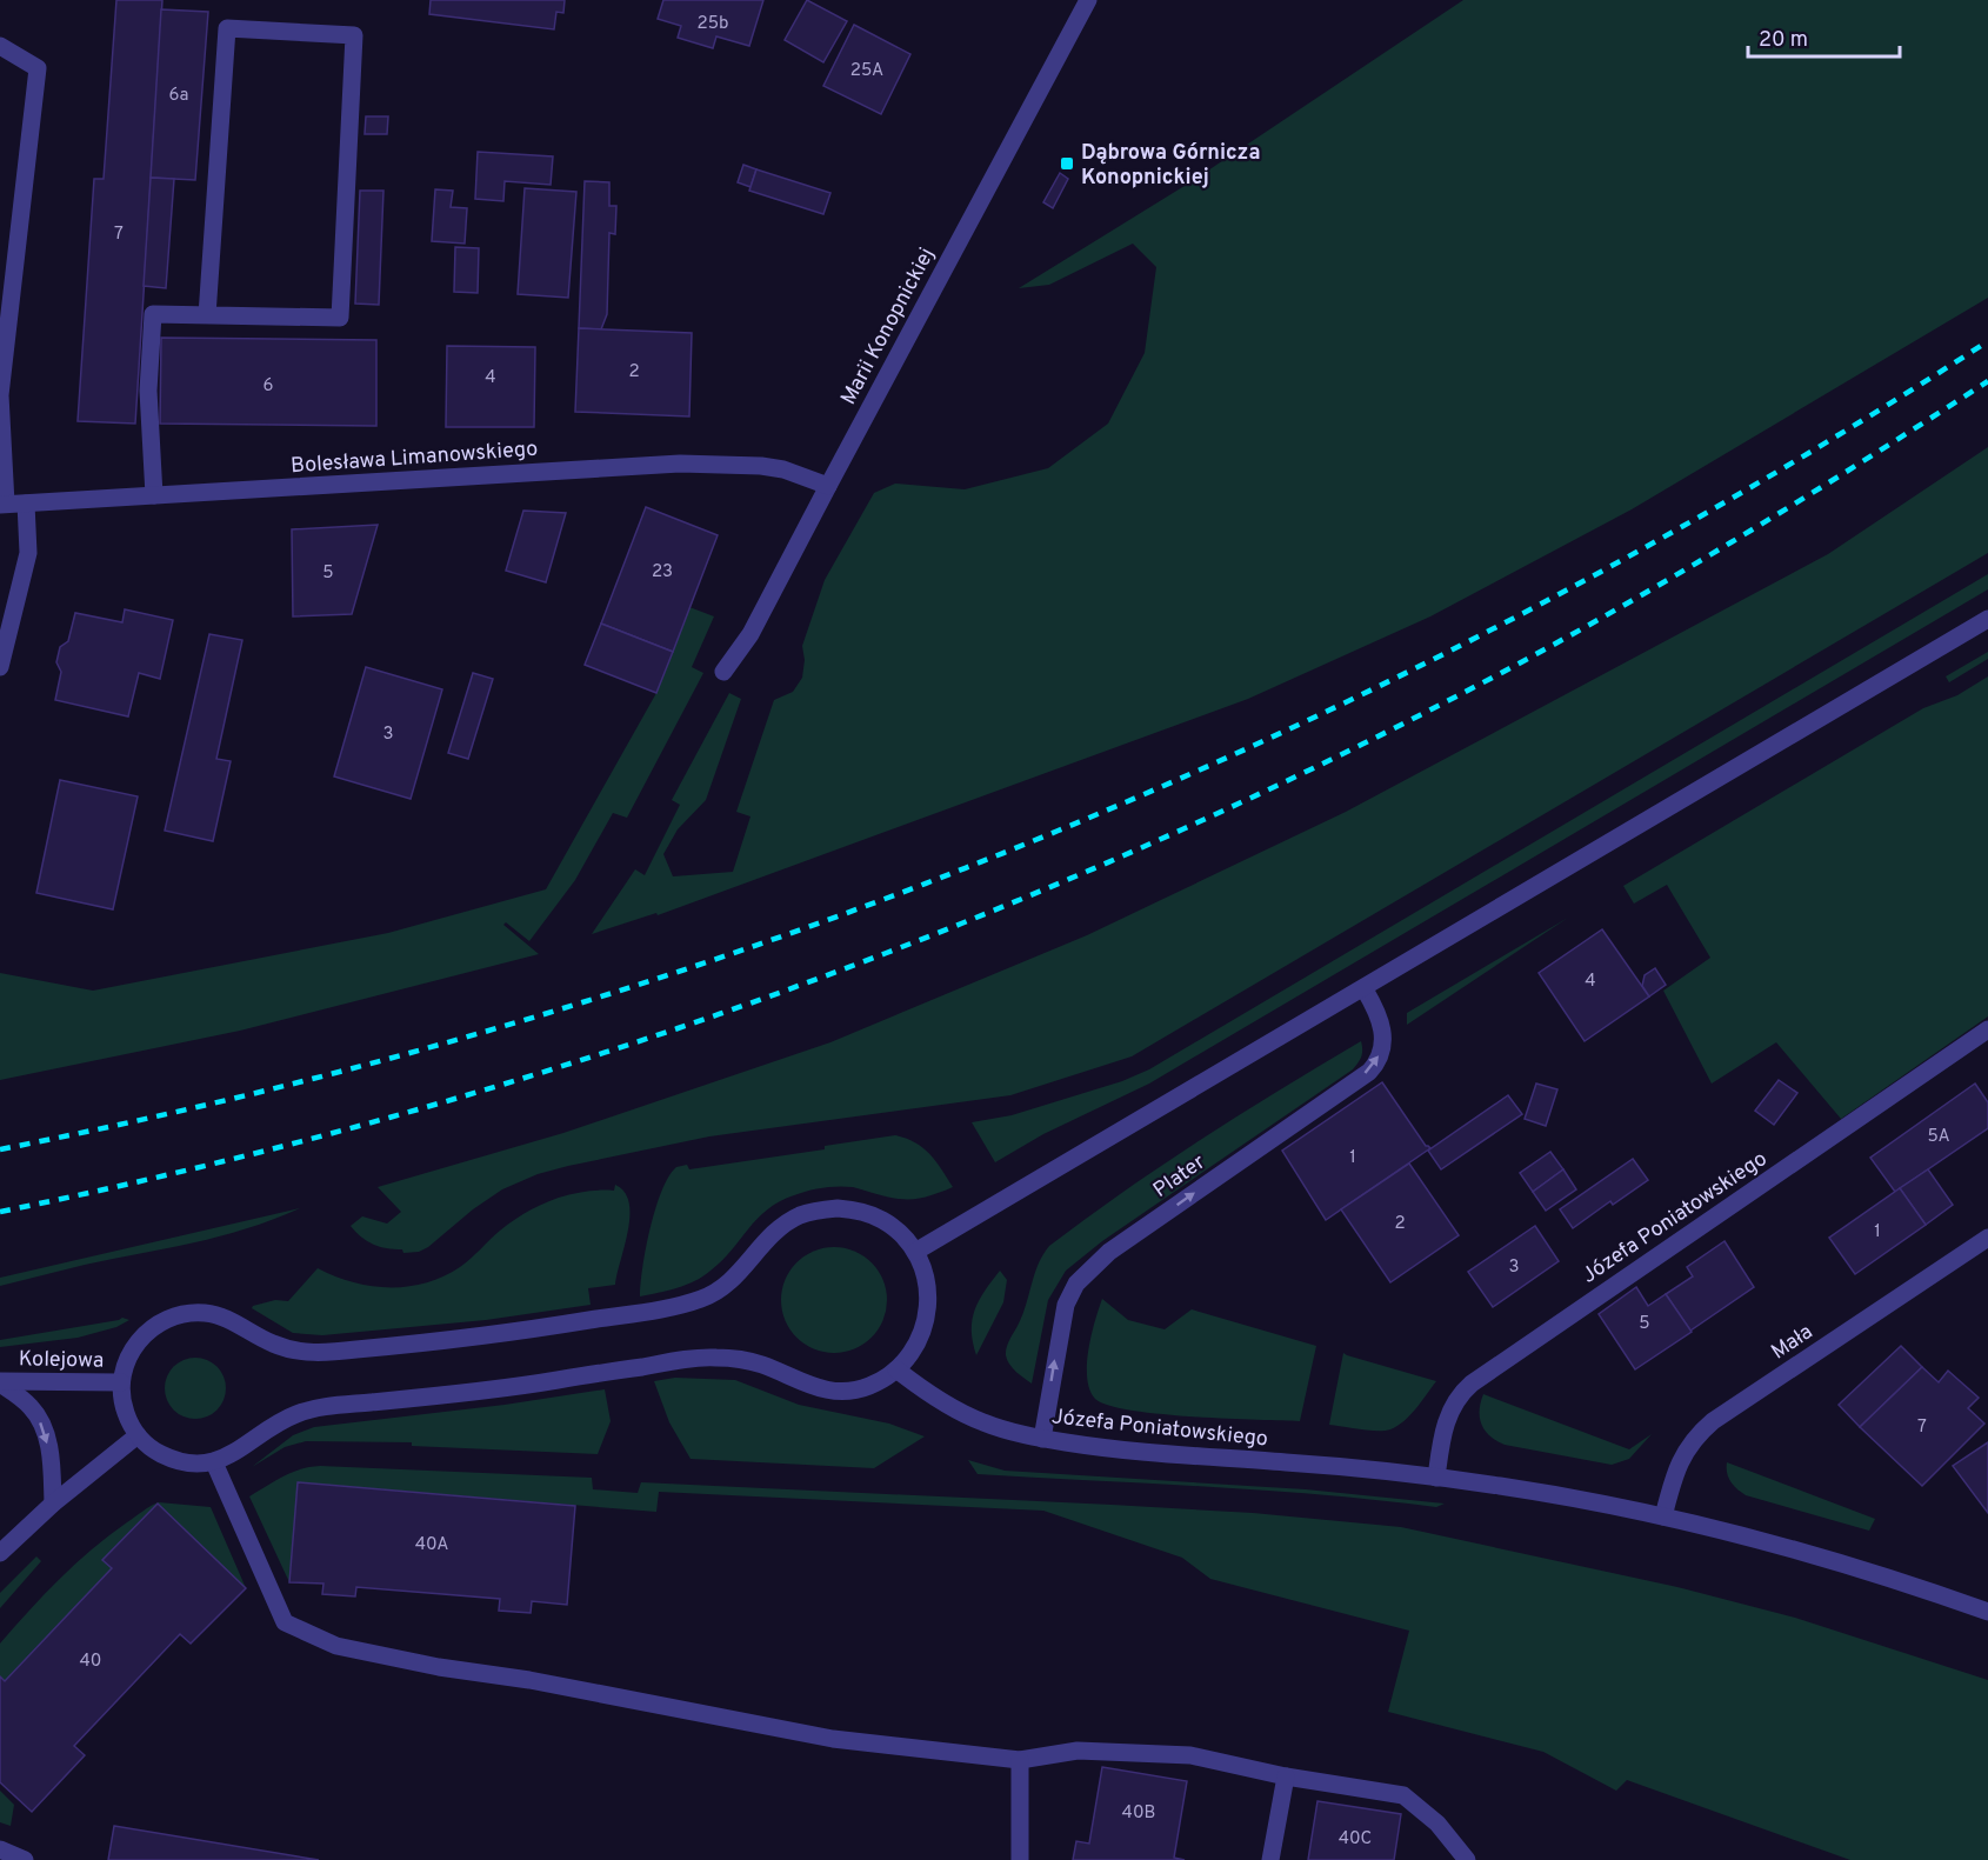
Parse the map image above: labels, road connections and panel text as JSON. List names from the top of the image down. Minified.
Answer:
{"streets":{"street":["Marii Konopnickiej","Bolesława Limanowskiego","Plater","Józefa Poniatowskiego","Mała","Kolejowa"]},"crossings":[["Marii Konopnickiej","Bolesława Limanowskiego"],["Plater","Józefa Poniatowskiego"],["Józefa Poniatowskiego","Mała"]],"places":{"transit":["Dąbrowa Górnicza Konopnickiej"]},"house_numbers":["25b","25A","6a","7","2","4","6","23","5","3","4","5A","1","2","1","3","5","7","40A","40","40B","40C"],"scale_bar":"20 m"}
